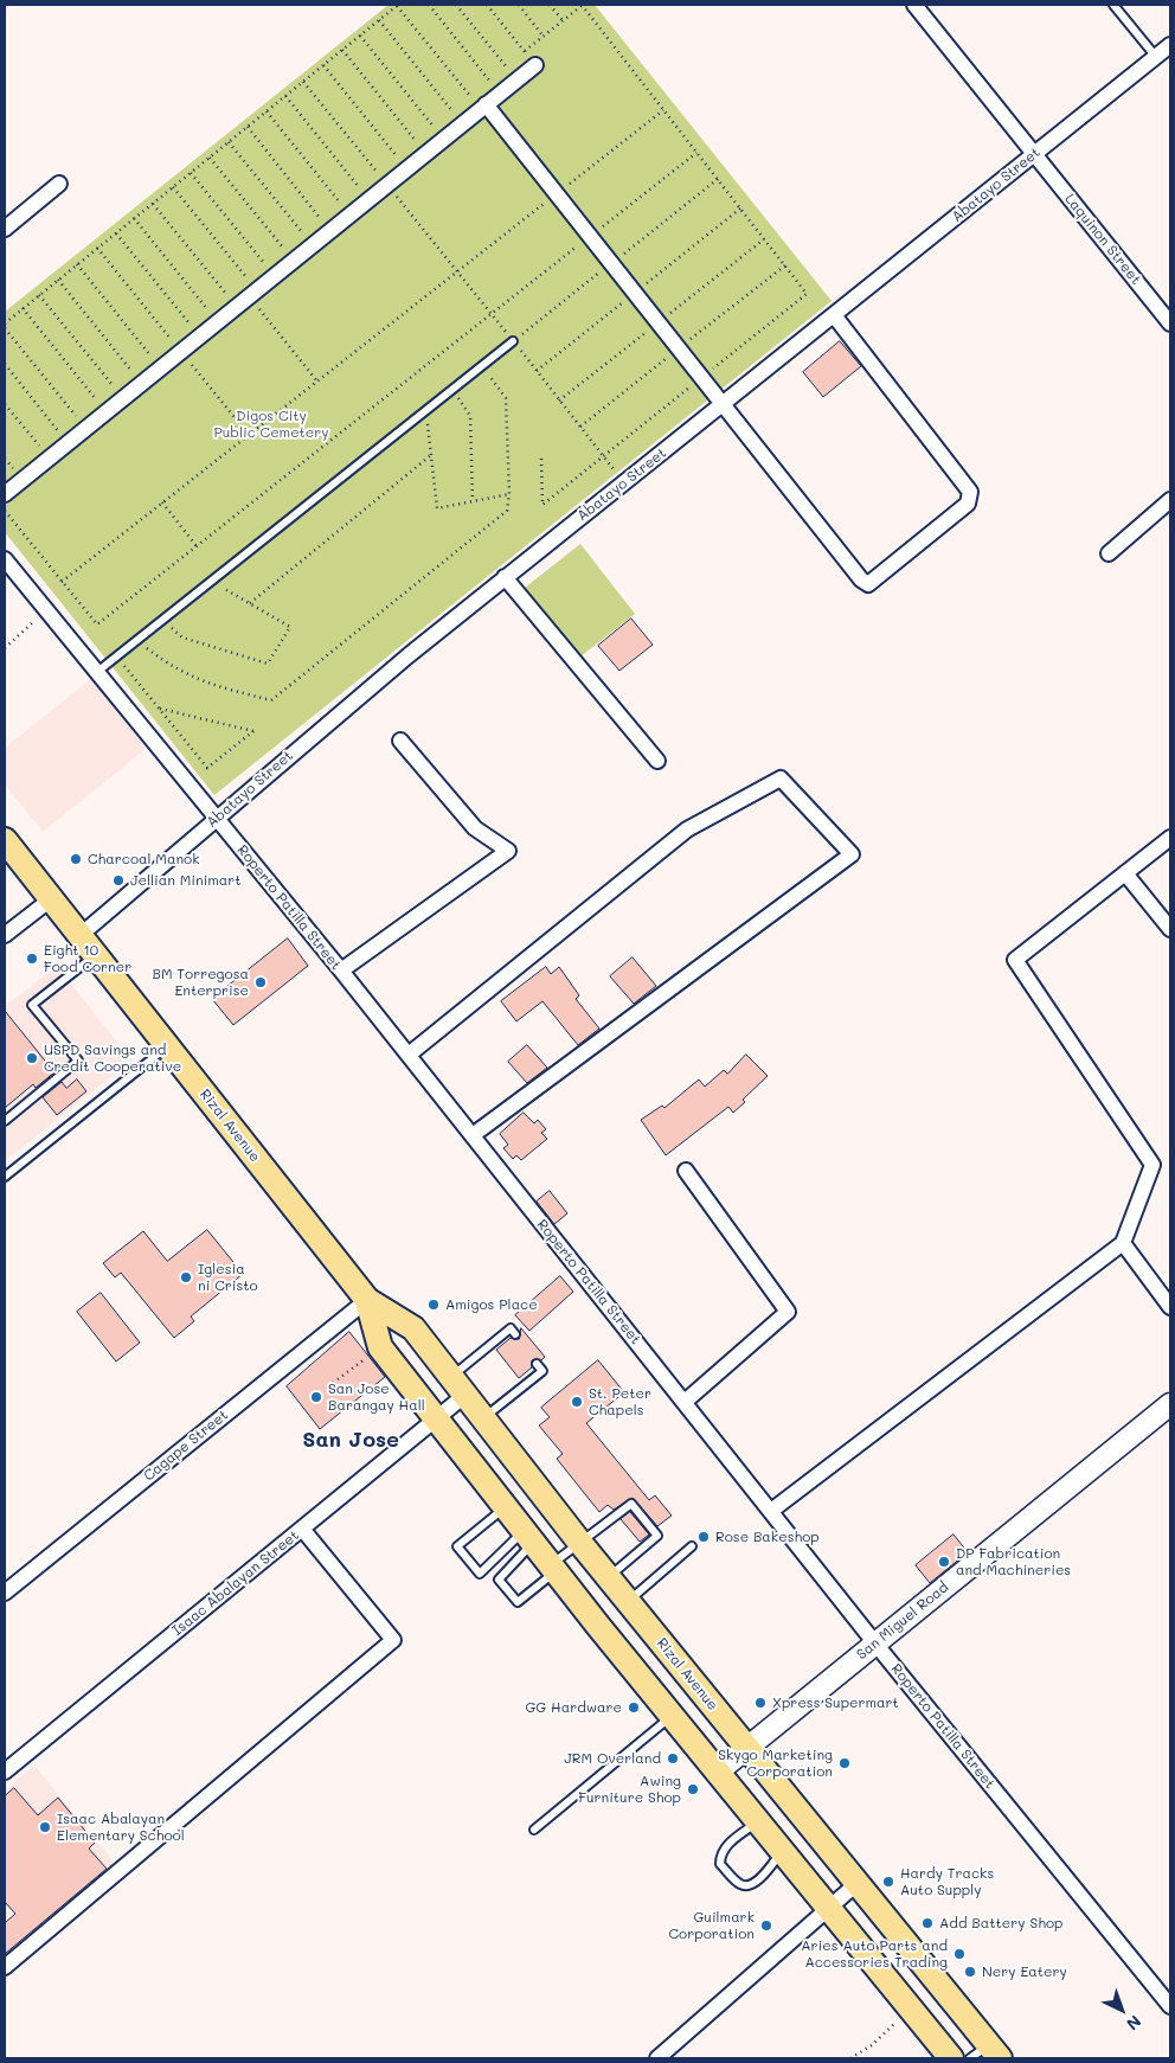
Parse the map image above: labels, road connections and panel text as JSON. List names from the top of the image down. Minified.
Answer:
{"streets":{"main road":["Rizal Avenue"],"street":["Abatayo Street","Laquinon Street","Roperto Patilla Street","Cagape Street","Isaac Abalayan Street","San Miguel Road"]},"crossings":[["Abatayo Street","Laquinon Street"],["Abatayo Street","Roperto Patilla Street"],["Abatayo Street","Rizal Avenue"],["Roperto Patilla Street","San Miguel Road"],["Rizal Avenue","Cagape Street"],["Rizal Avenue","Isaac Abalayan Street"],["Rizal Avenue","San Miguel Road"]],"districts":["San Jose"],"parks":["Digos City Public Cemetery"],"places":["Charcoal Manok","Jellian Minimart","Eight 10 Food Corner","BM Torregosa Enterprise","USPD Savings and Credit Cooperative","Iglesia ni Cristo","Amigos Place","San Jose Barangay Hall","St. Peter Chapels","Rose Bakeshop","DP Fabrication and Machineries","Xpress Supermart","GG Hardware","JRM Overland","Skygo Marketing Corporation","Awing Furniture Shop","Isaac Abalayan Elementary School","Hardy Tracks Auto Supply","Add Battery Shop","Guilmark Corporation","Aries Auto Parts and Accessories Trading","Nery Eatery"],"north":"bottom right"}
